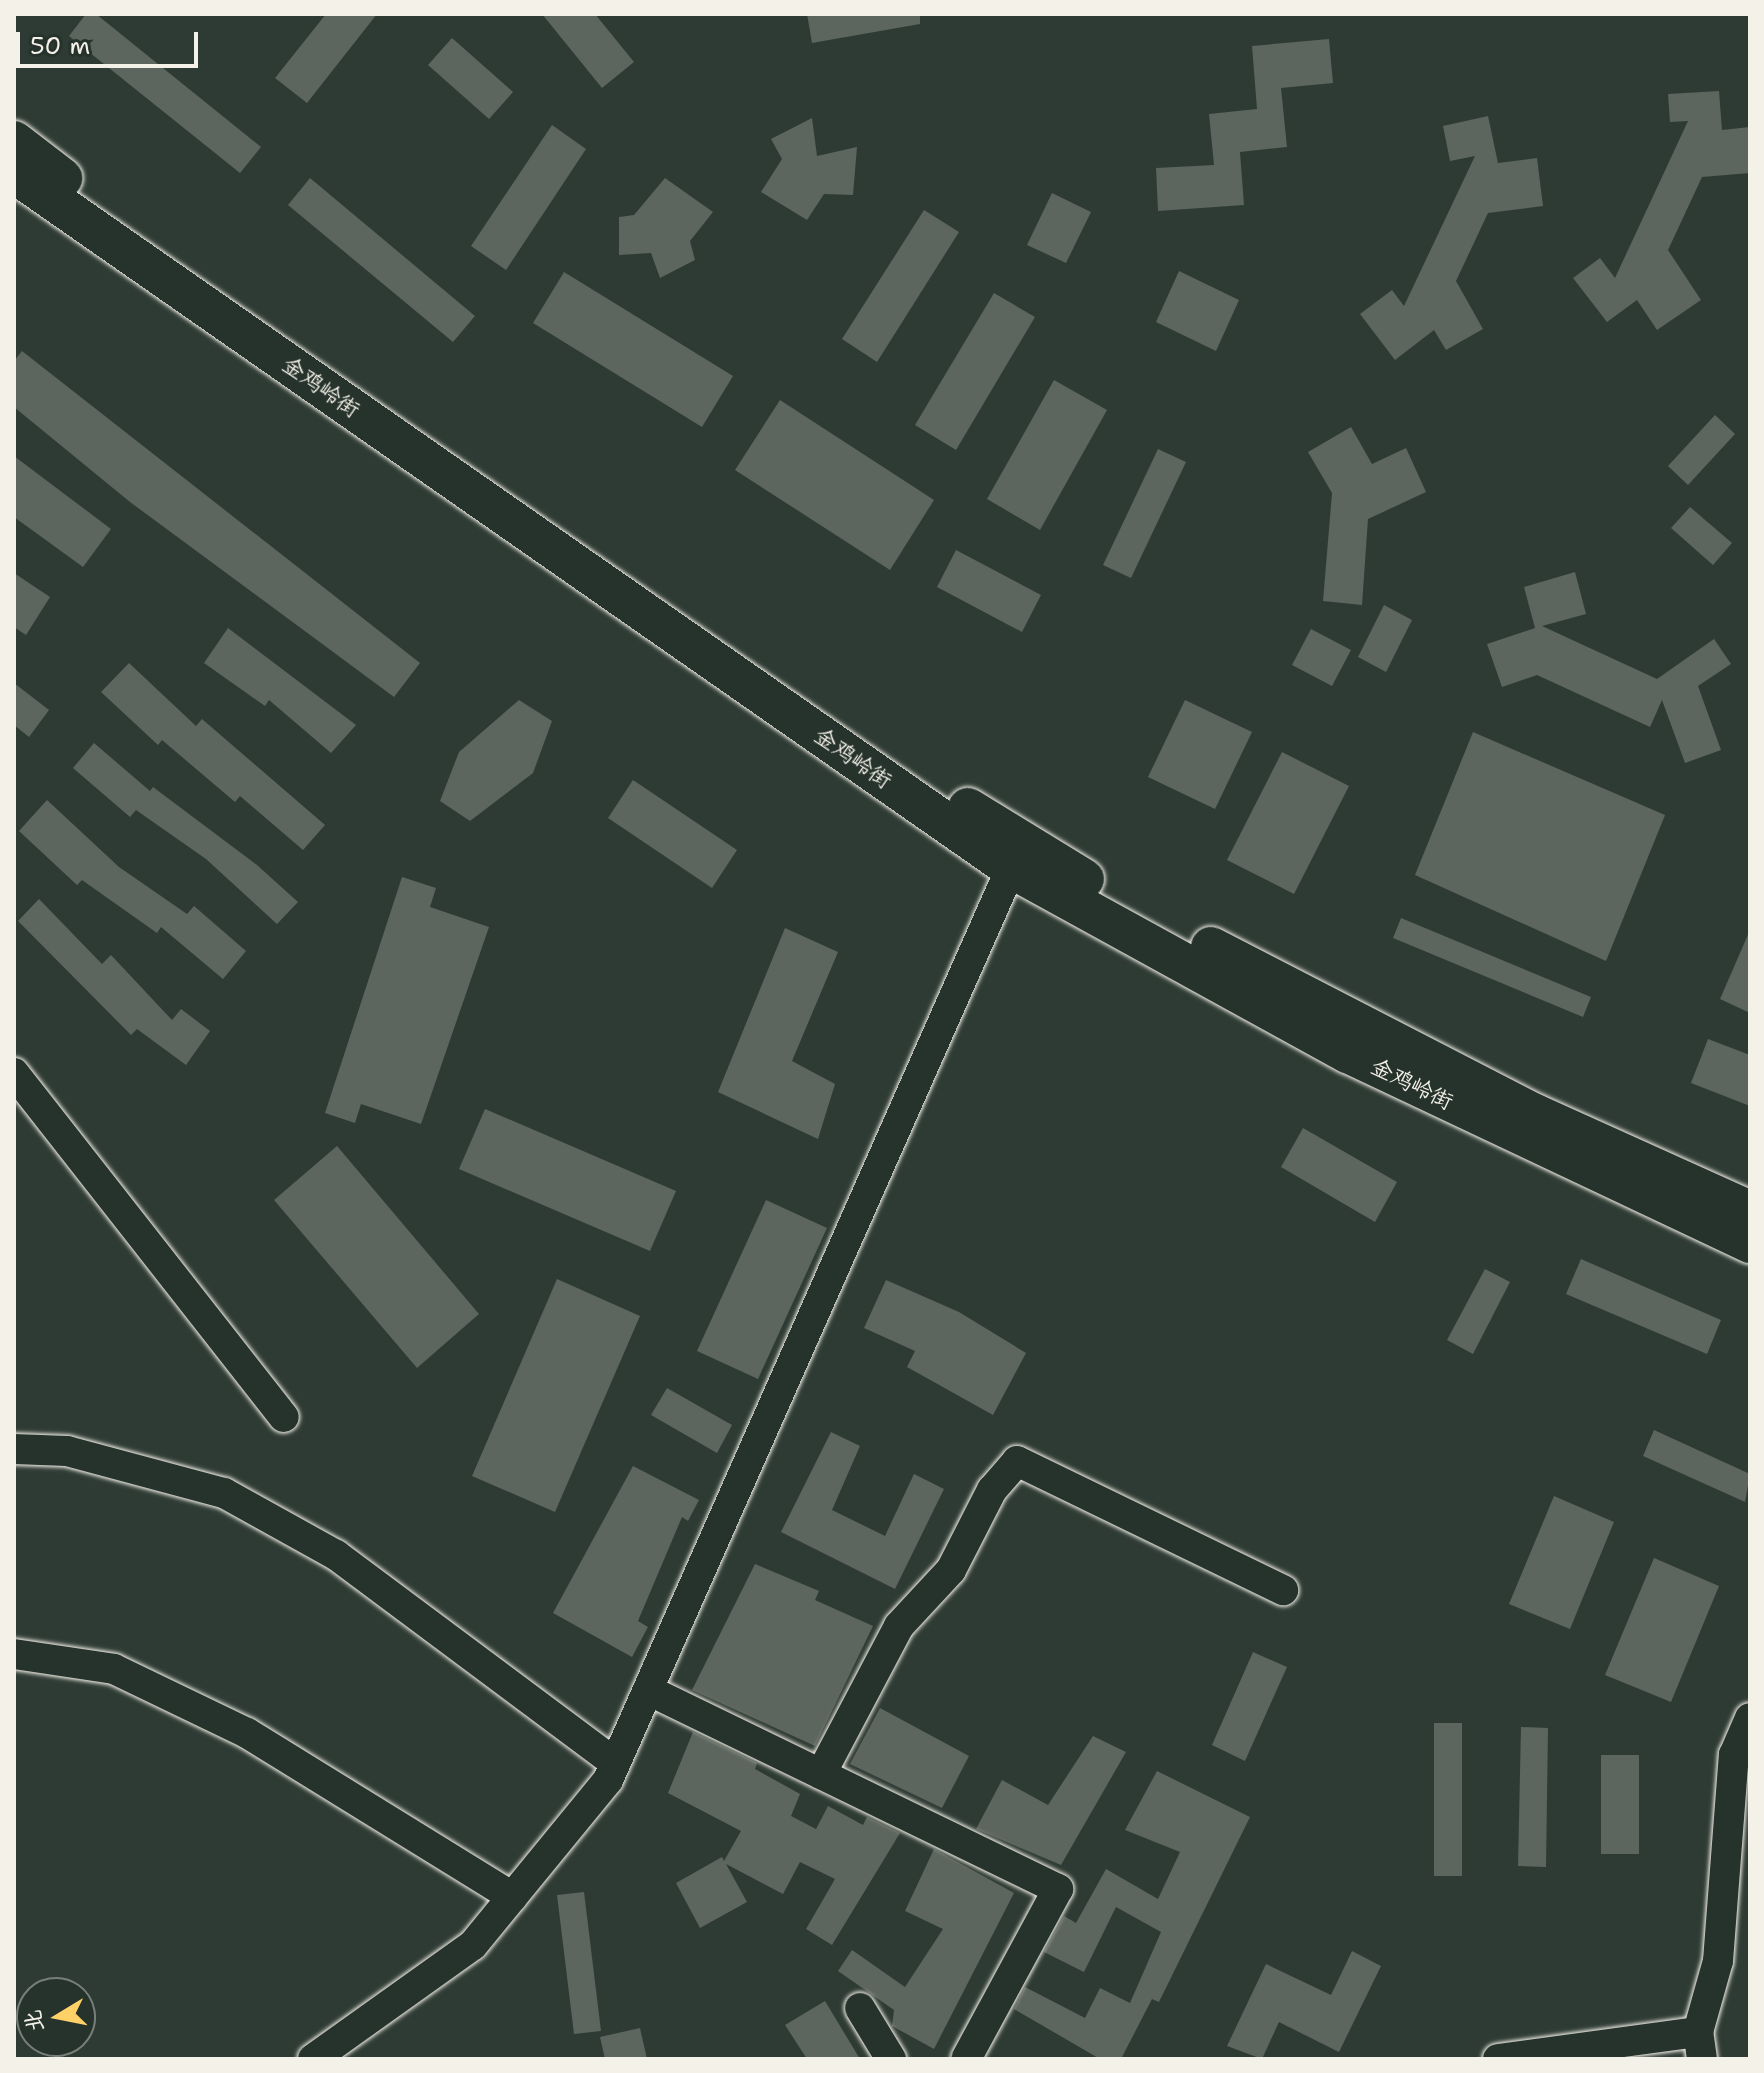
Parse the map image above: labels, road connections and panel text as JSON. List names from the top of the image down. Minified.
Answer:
{"streets":{"main road":["金鸡岭街"]},"scale_bar":"50 m","north":"left"}
